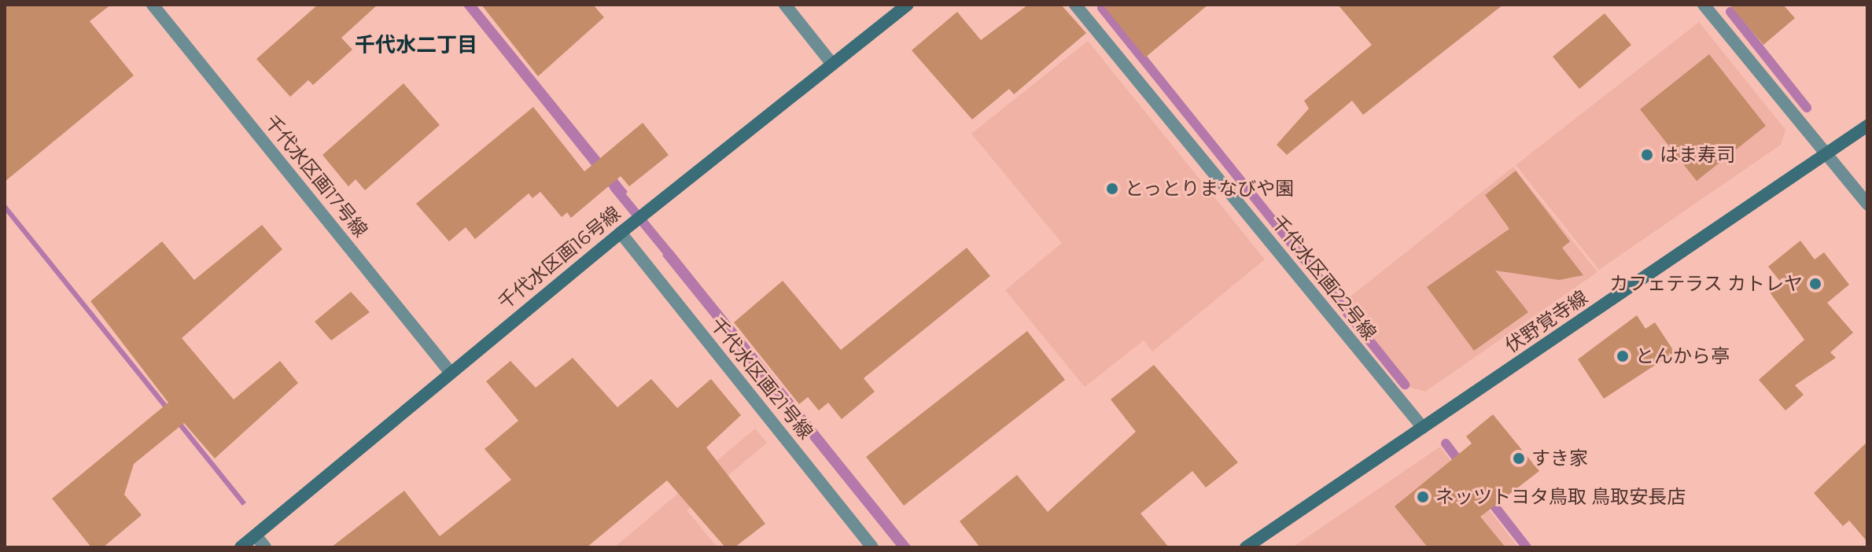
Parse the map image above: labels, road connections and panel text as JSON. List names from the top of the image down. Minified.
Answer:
{"streets":{"street":["千代水区画17号線","千代水区画16号線","千代水区画22号線","伏野覚寺線","千代水区画21号線"]},"crossings":[["千代水区画17号線","千代水区画16号線"],["千代水区画16号線","千代水区画21号線"],["千代水区画22号線","伏野覚寺線"]],"districts":["千代水二丁目"],"places":["はま寿司","とっとりまなびや園","カフェテラス カトレヤ","とんから亭","すき家","ネッツトヨタ鳥取 鳥取安長店"]}
